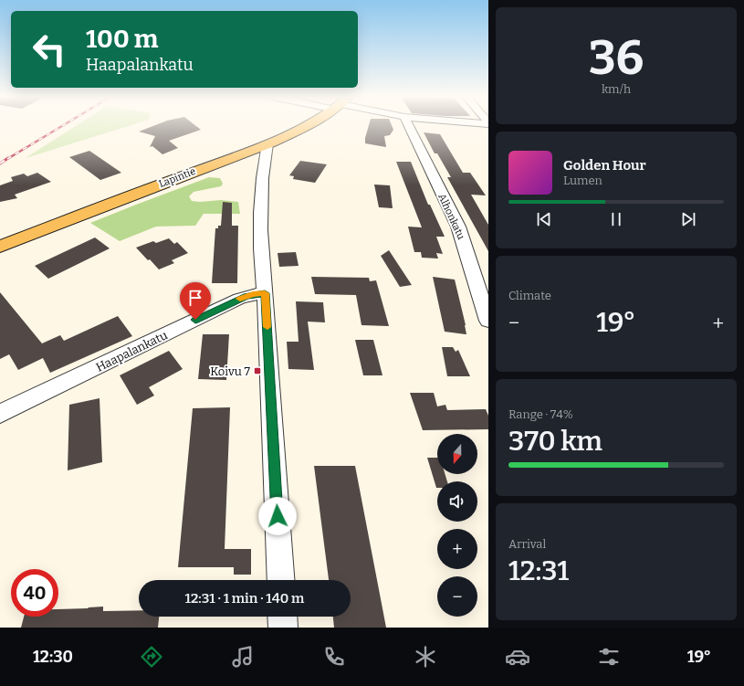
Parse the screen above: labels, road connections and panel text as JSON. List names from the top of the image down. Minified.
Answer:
{"streets":{"main road":["Lapintie"],"street":["Alhonkatu","Haapalankatu"]},"places":{"transit":["Koivu 7"]},"north":"bottom","page":{"tile":[["36","km/h"],"Climate",["Range · 74%","370 km"],["Arrival","12:31"]],"turn":["100 m","Haapalankatu"],"song":["Golden Hour","Lumen"],"heat":["−","19°","+"],"map_buttons":["+","−"],"limit":"40","trip":"12:31 · 1 min · 140 m","tabs":["12:30","19°"]}}
